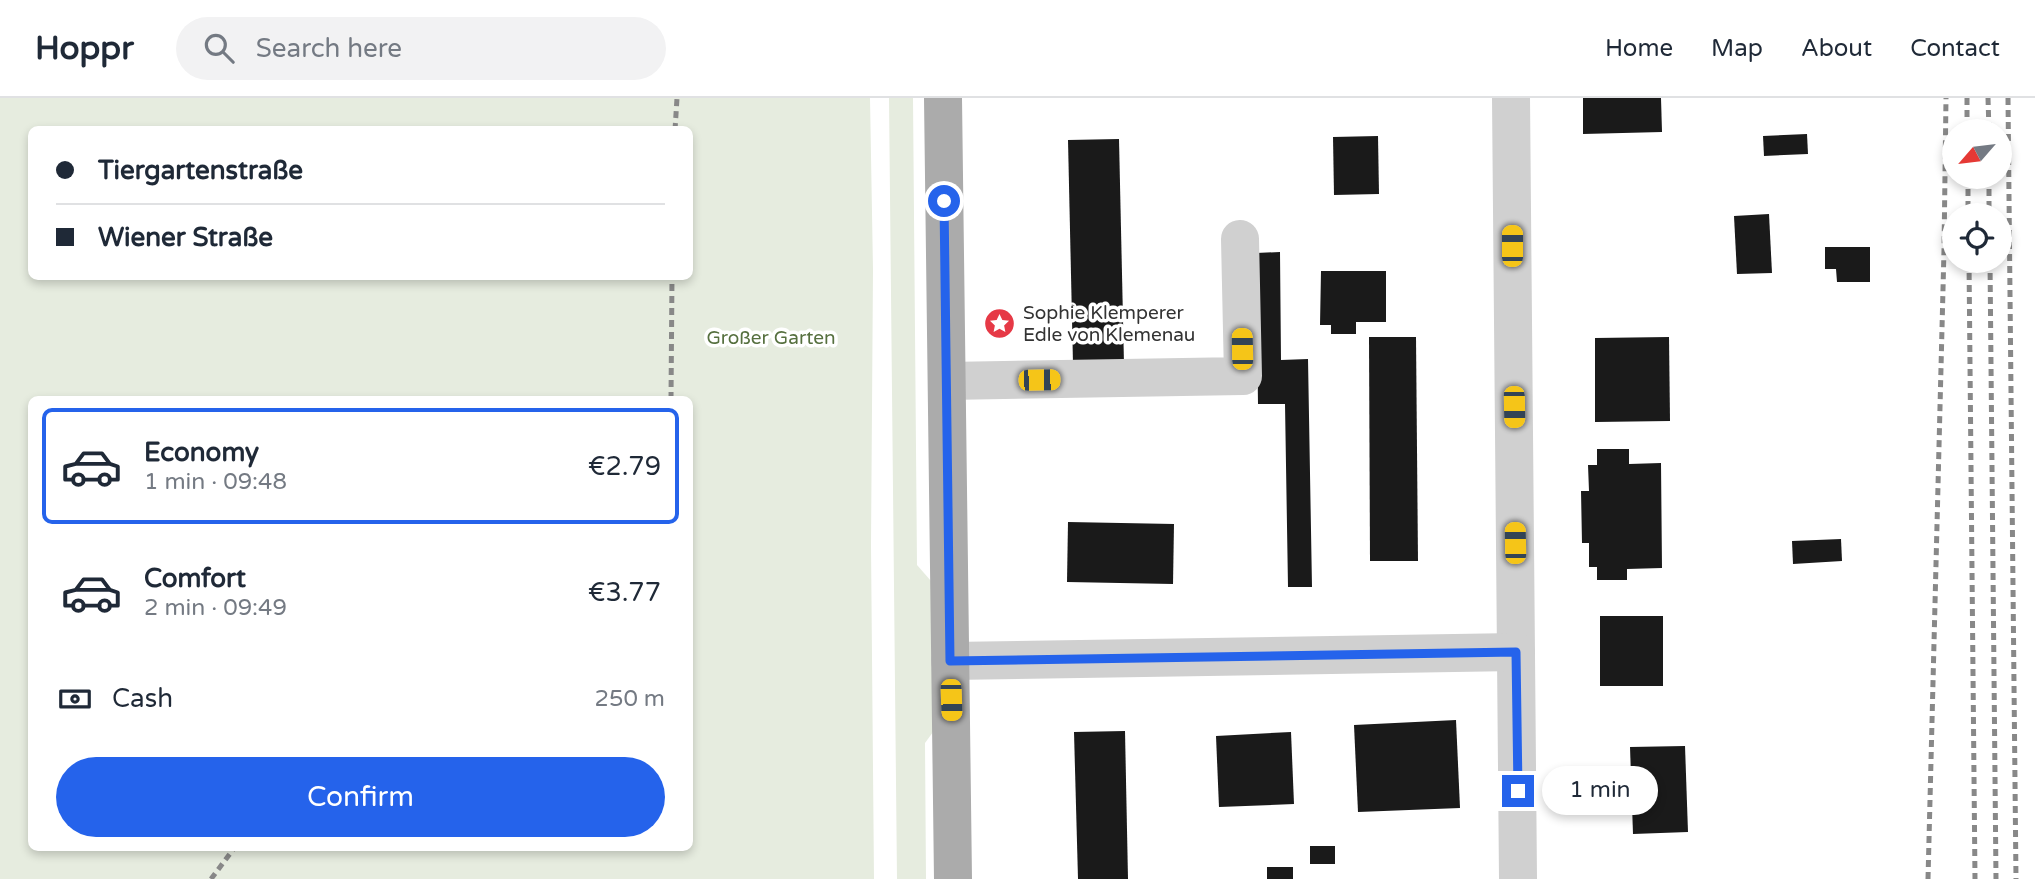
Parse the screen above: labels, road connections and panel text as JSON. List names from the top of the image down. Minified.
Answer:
{"parks":["Großer Garten"],"places":{"place":["Sophie Klemperer Edle von Klemenau"]},"north":"bottom left","page":{"header":"Hoppr","search":"Search here","nav":["Home","Map","About","Contact"],"banner":["Tiergartenstraße","Wiener Straße"],"list":[{"name":"Economy","note":"1 min · 09:48","value":"€2.79"},{"name":"Comfort","note":"2 min · 09:49","value":"€3.77"}],"pay":["Cash","250 m"],"buttons":"Confirm","bubble":"1 min"}}
